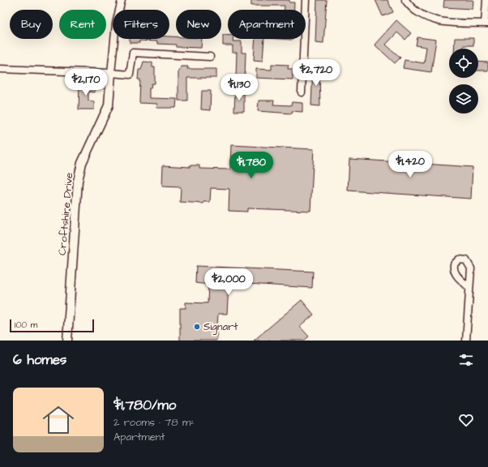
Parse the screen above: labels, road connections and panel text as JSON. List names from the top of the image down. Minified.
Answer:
{"streets":{"street":["Croftshire Drive"]},"places":["Signart"],"scale_bar":"100 m","page":{"chip":["Buy","Rent","Filters","New","Apartment"],"price":["$2,720","$2,170","$1,130","$1,420","$1,780","$2,000"],"scale":"100 m","heading":"6 homes","list":[{"name":"$1,780/mo","note":"2 rooms · 78 m² · Apartment"}]}}
